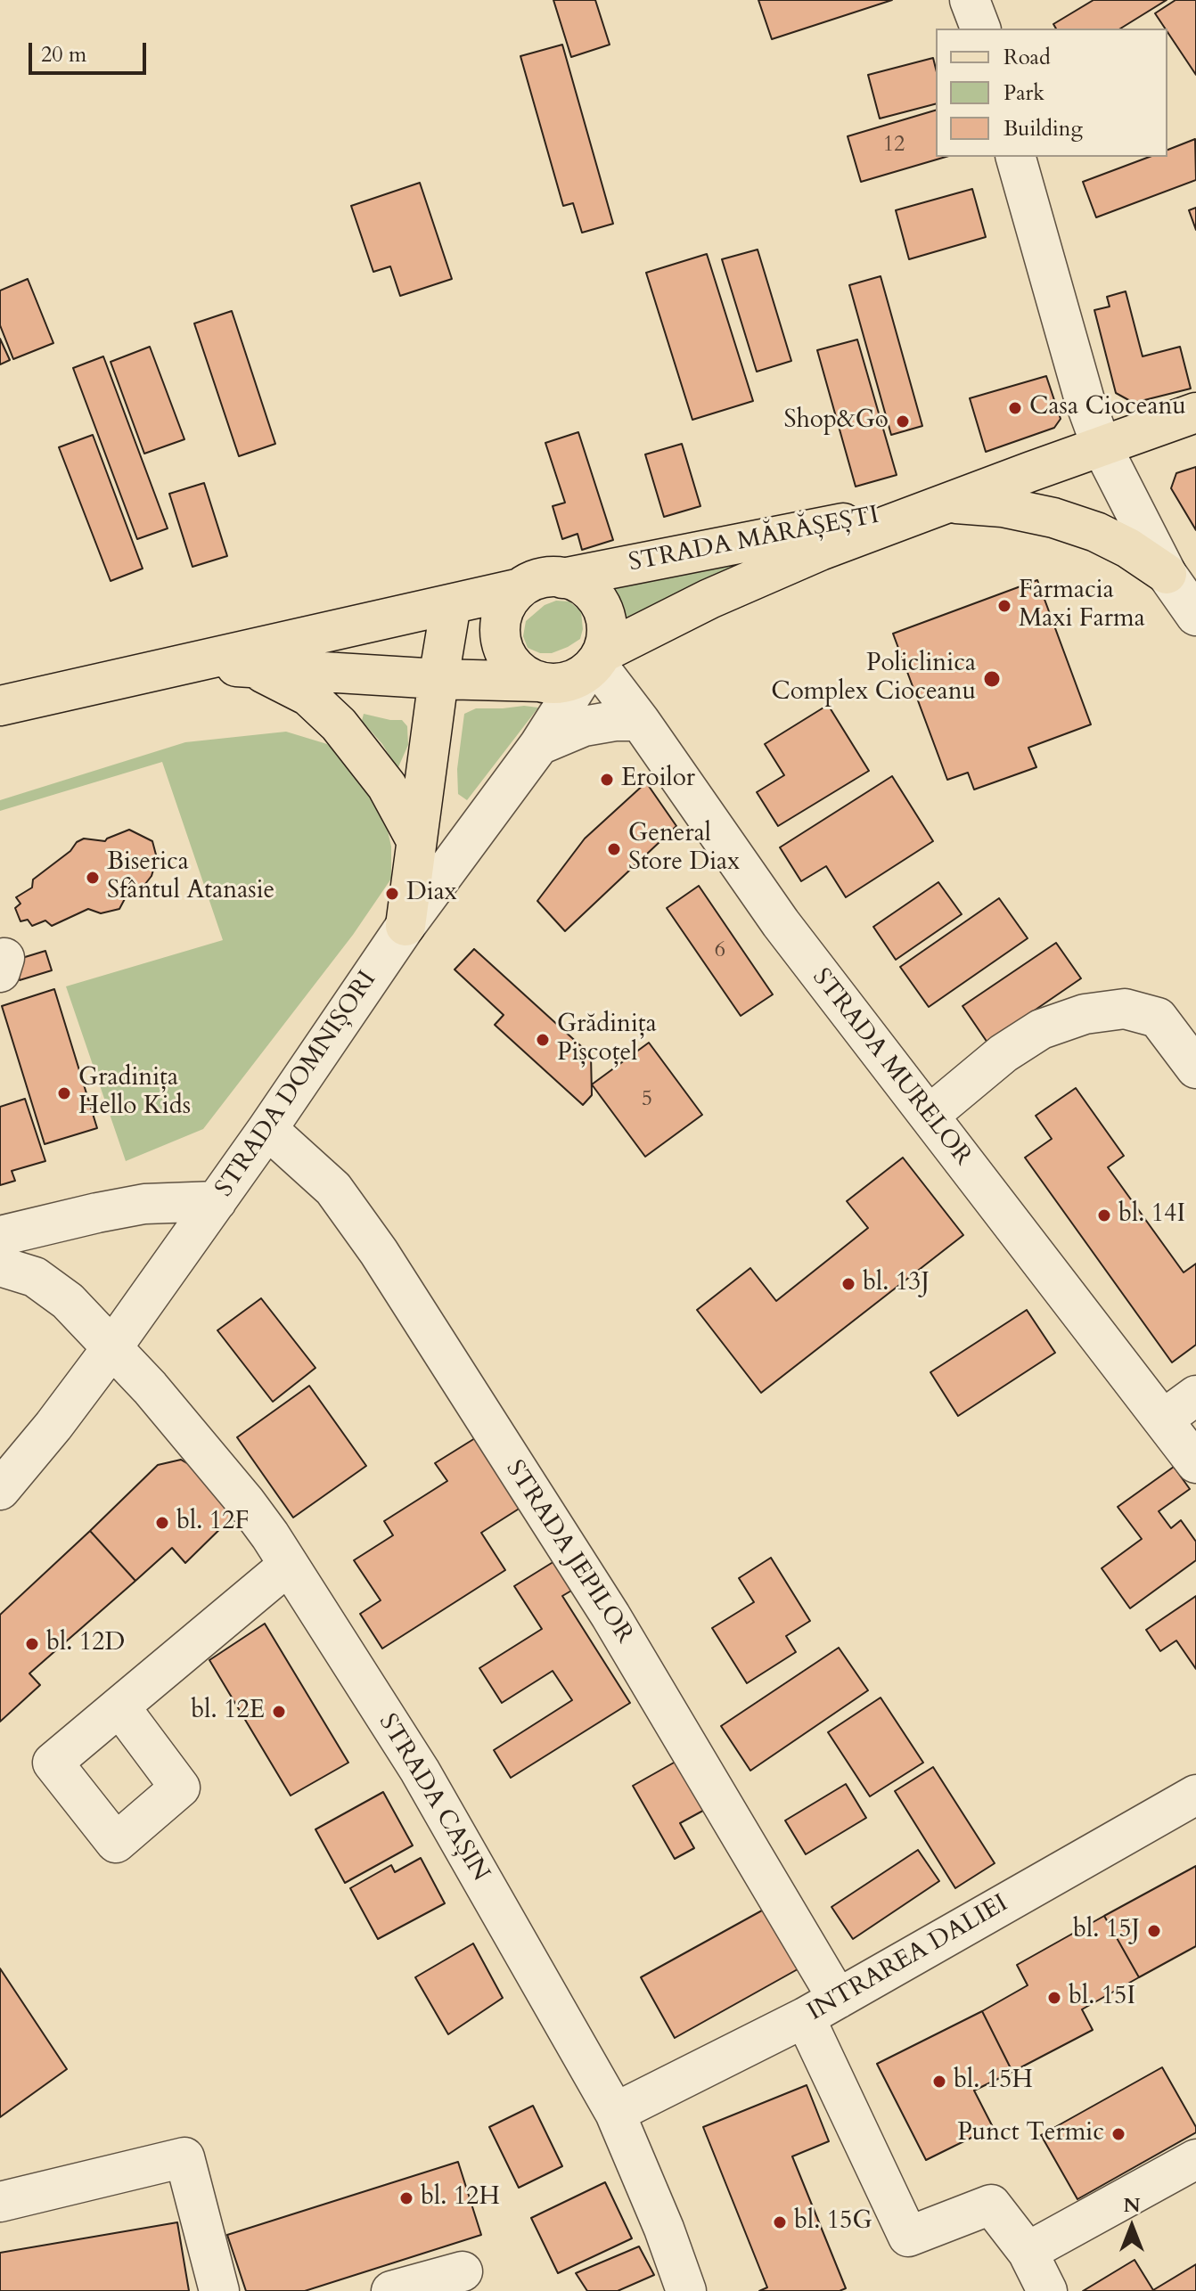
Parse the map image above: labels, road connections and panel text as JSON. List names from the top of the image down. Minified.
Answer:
{"streets":{"main road":["STRADA MĂRĂȘEȘTI"],"street":["STRADA MURELOR","STRADA DOMNIȘORI","STRADA JEPILOR","STRADA CAȘIN","INTRAREA DALIEI"]},"crossings":[["STRADA MĂRĂȘEȘTI","STRADA MURELOR"],["STRADA MĂRĂȘEȘTI","STRADA DOMNIȘORI"],["STRADA MURELOR","STRADA DOMNIȘORI"],["STRADA DOMNIȘORI","STRADA JEPILOR"],["STRADA DOMNIȘORI","STRADA CAȘIN"],["STRADA JEPILOR","INTRAREA DALIEI"],["STRADA CAȘIN","INTRAREA DALIEI"]],"places":["Casa Cioceanu","Shop&Go","Farmacia Maxi Farma","Policlinica Complex Cioceanu","Eroilor","General Store Diax","Biserica Sfântul Atanasie","Diax","Grădinița Pișcoțel","Gradinița Hello Kids","bl. 14I","bl. 13J","bl. 12F","bl. 12D","bl. 12E","bl. 15J","bl. 15I","bl. 15H","Punct Termic","bl. 12H","bl. 15G"],"house_numbers":["12","6","5"],"legend":["Road","Park","Building"],"scale_bar":"20 m","north":"top"}
